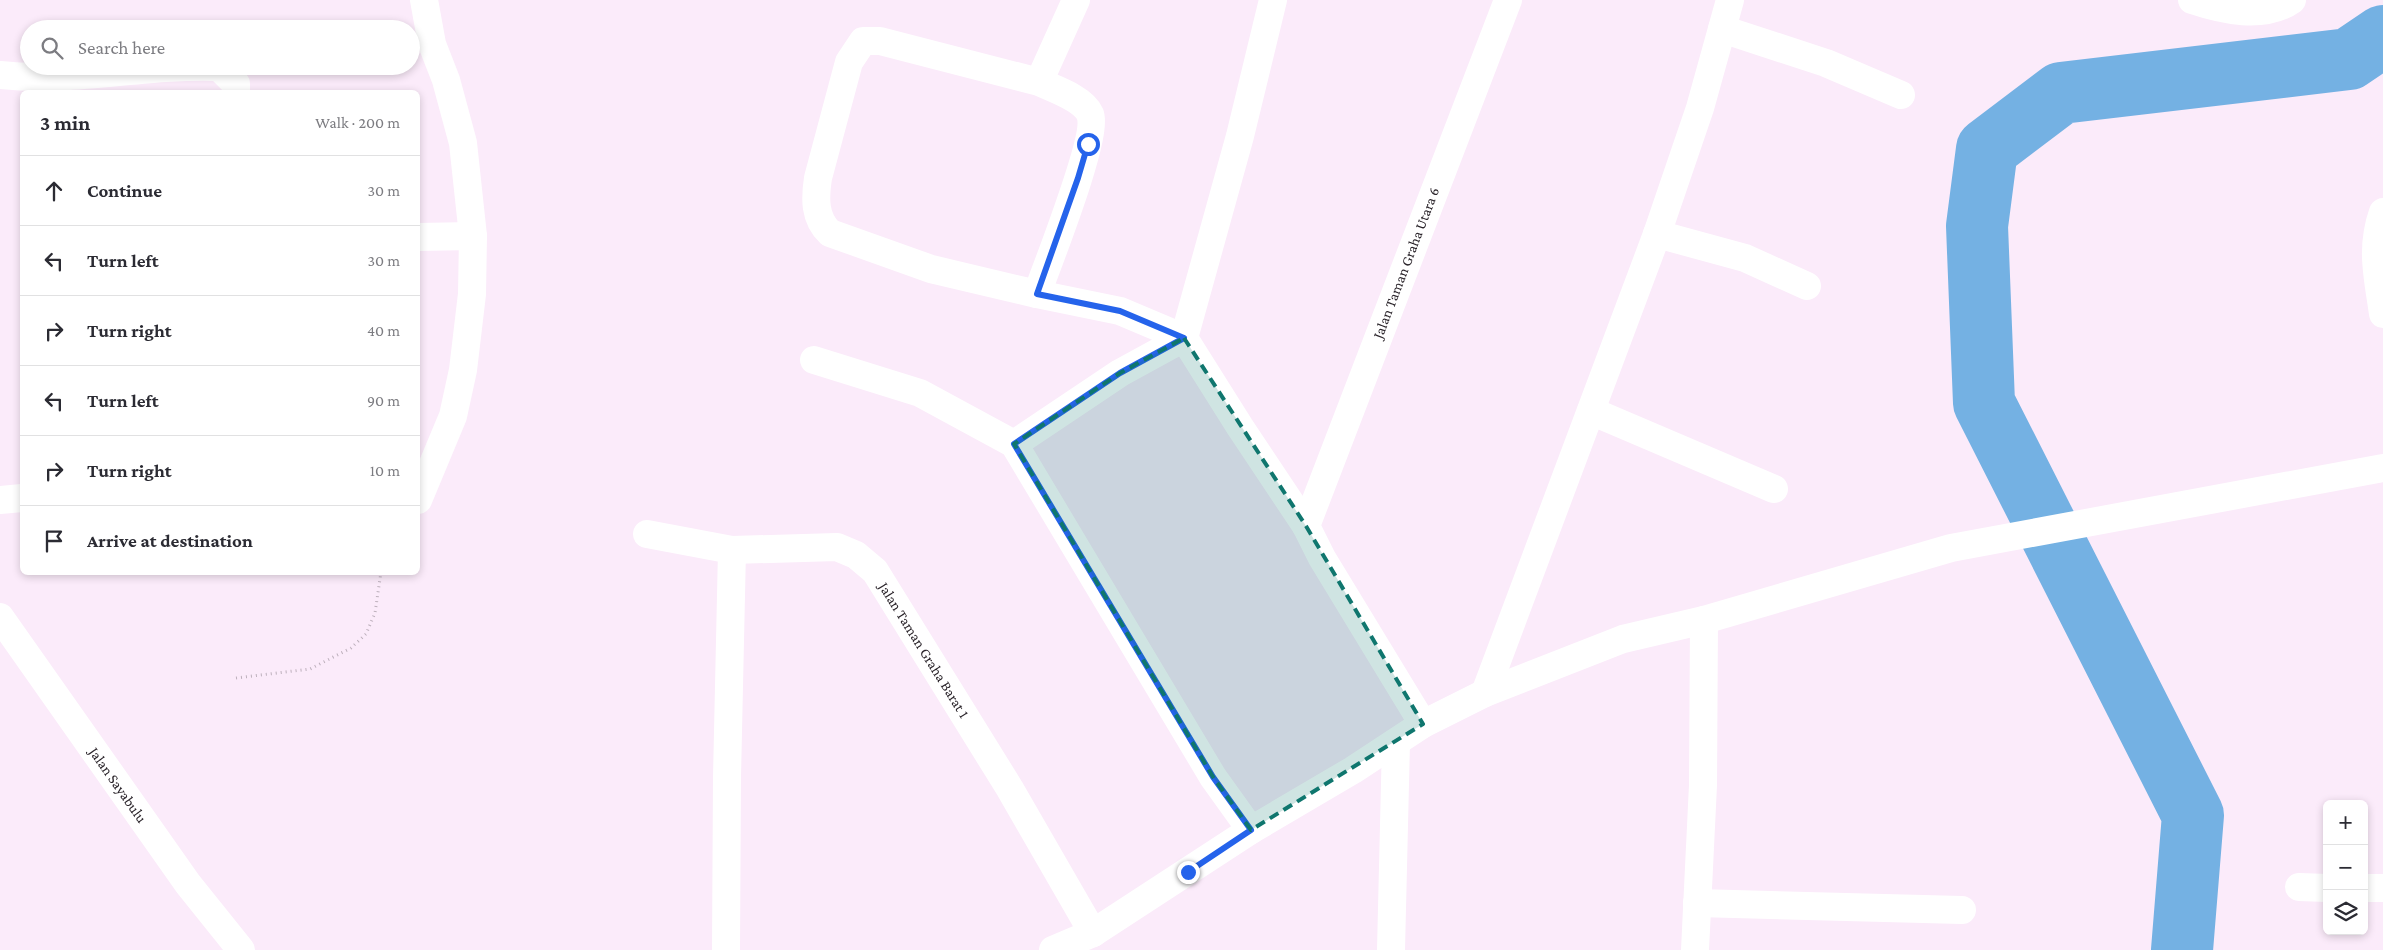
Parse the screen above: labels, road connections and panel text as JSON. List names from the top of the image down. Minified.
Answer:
{"streets":{"street":["Jalan Taman Graha Utara 6","Jalan Taman Graha Barat 1","Jalan Sayabulu"]},"page":{"search":"Search here","heading":["3 min","Walk · 200 m"],"list":[["Continue","30 m"],["Turn left","30 m"],["Turn right","40 m"],["Turn left","90 m"],["Turn right","10 m"],"Arrive at destination"],"map_buttons":["+","−"]}}
